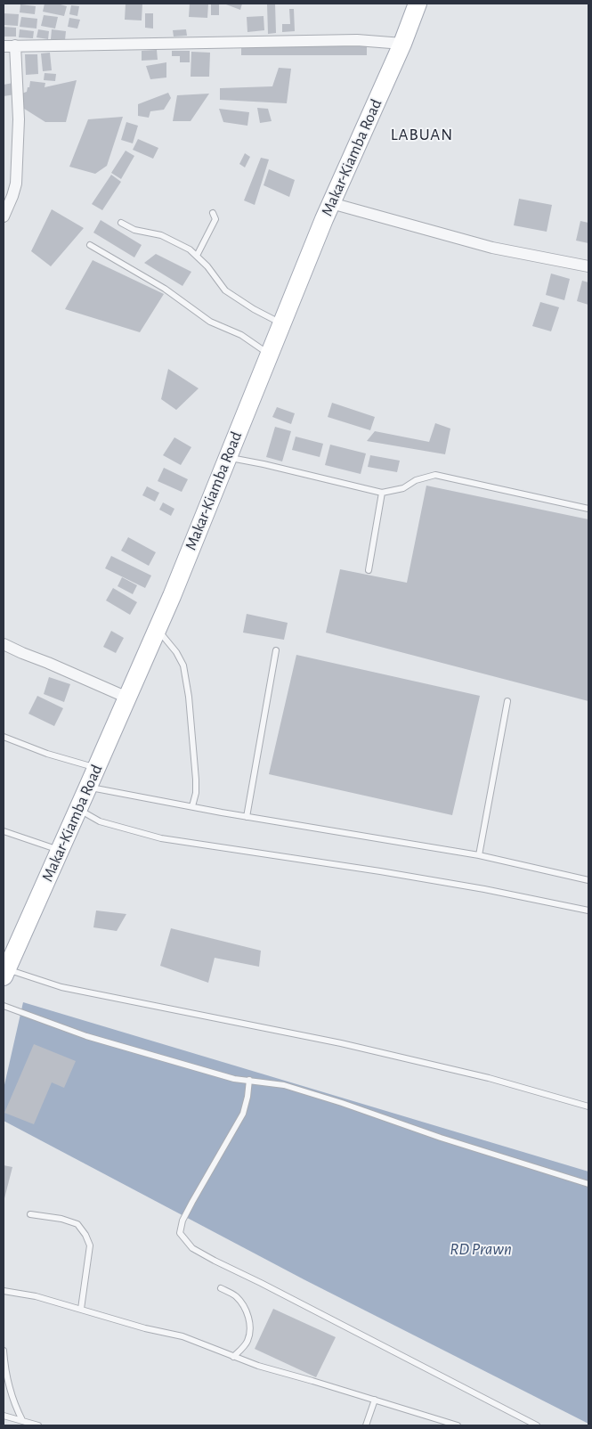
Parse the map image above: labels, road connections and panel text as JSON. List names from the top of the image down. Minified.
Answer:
{"streets":{"main road":["Makar-Kiamba Road"]},"districts":["LABUAN"],"water":["RD Prawn"]}
